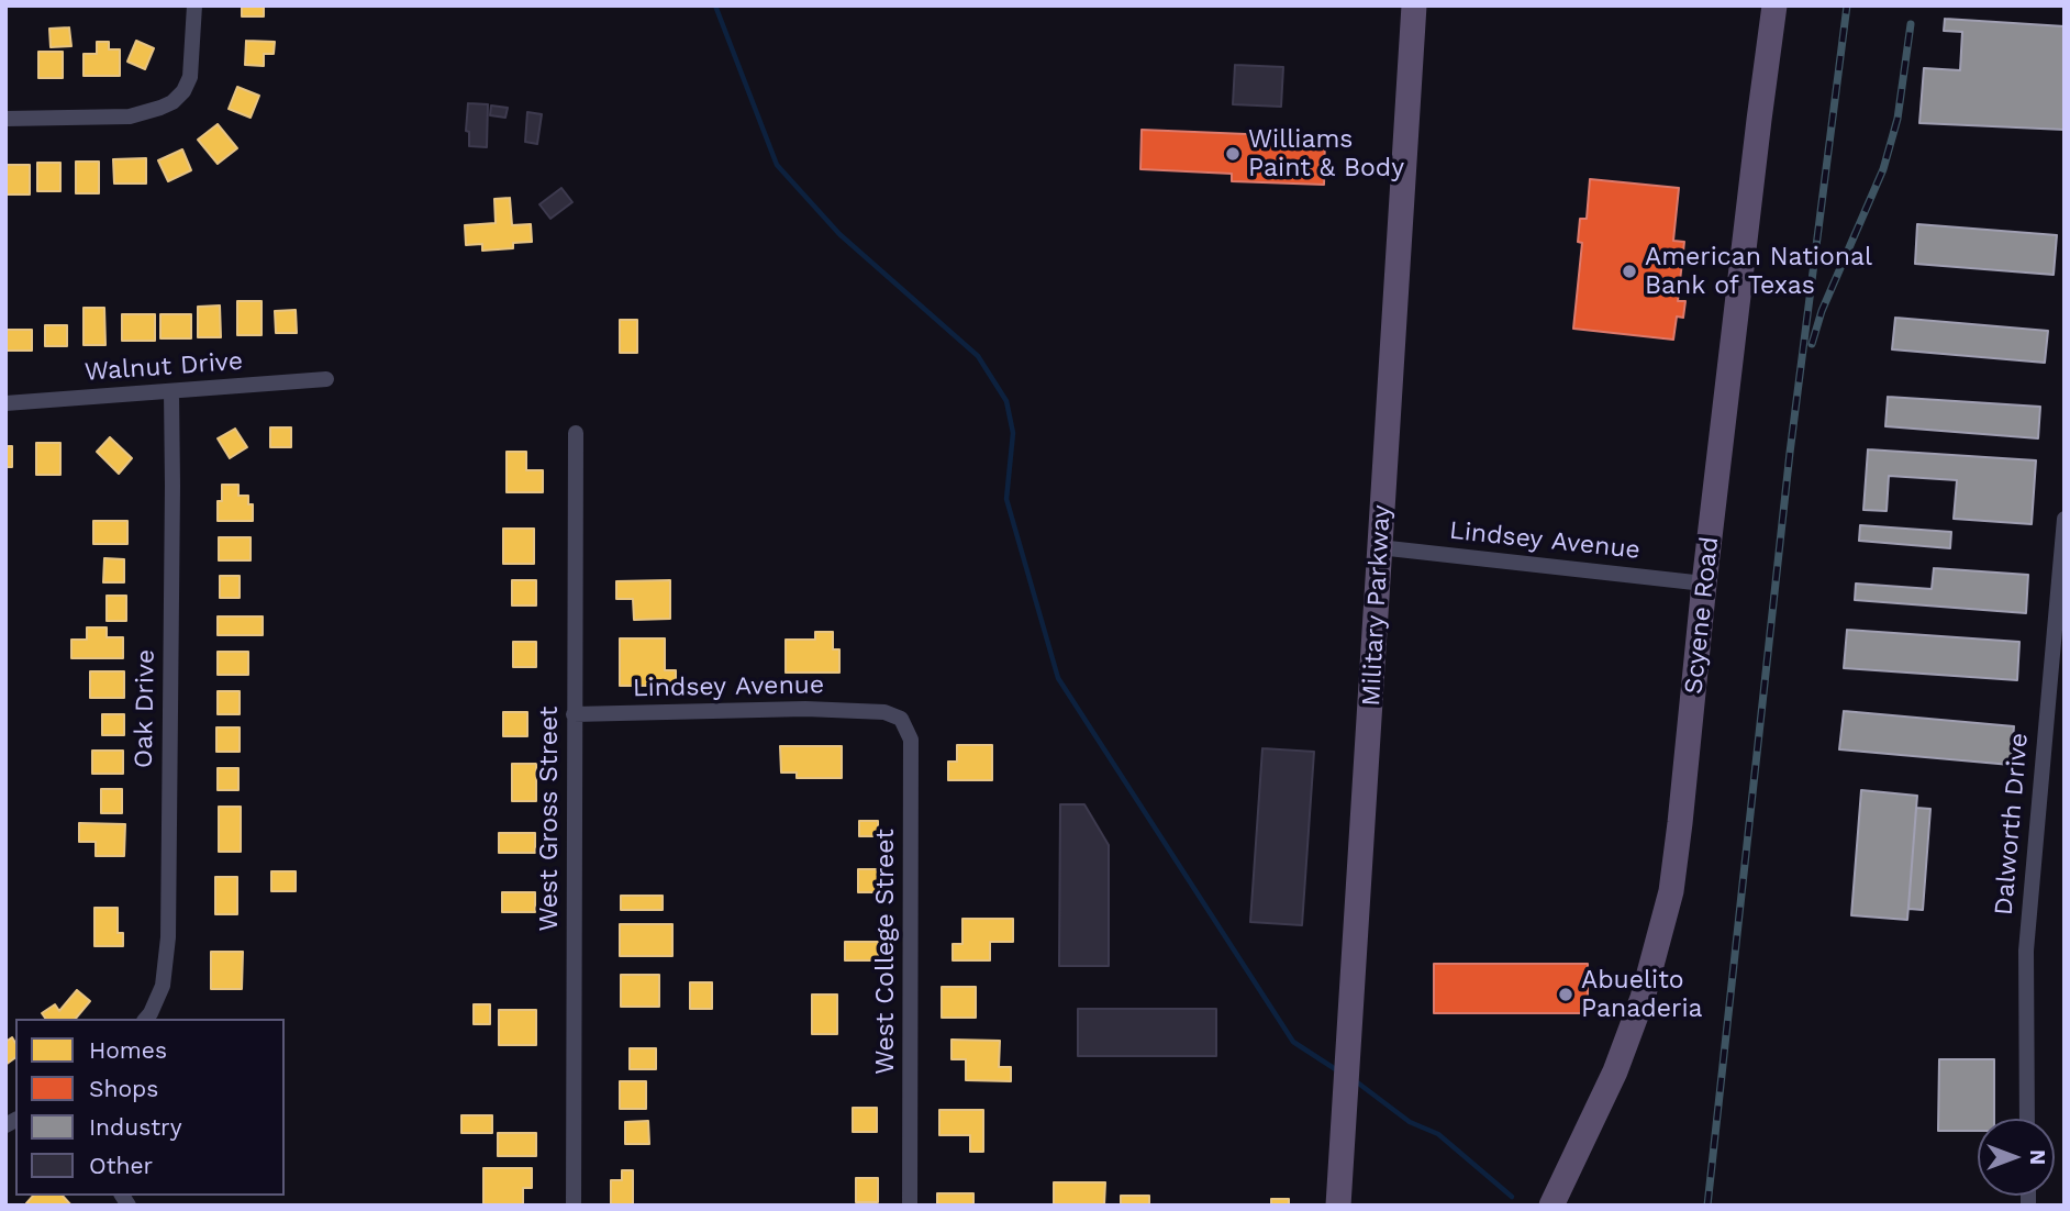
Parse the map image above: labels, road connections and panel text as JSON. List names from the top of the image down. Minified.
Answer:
{"streets":{"main road":["Military Parkway","Scyene Road"],"street":["Walnut Drive","Lindsey Avenue","Oak Drive","West Gross Street","Dalworth Drive","West College Street"]},"crossings":[["Walnut Drive","Oak Drive"],["Lindsey Avenue","Military Parkway"],["Lindsey Avenue","Scyene Road"],["Lindsey Avenue","West Gross Street"],["Lindsey Avenue","West College Street"]],"places":["Williams Paint & Body","American National Bank of Texas","Abuelito Panaderia"],"legend":["Homes","Shops","Industry","Other"],"north":"right"}
